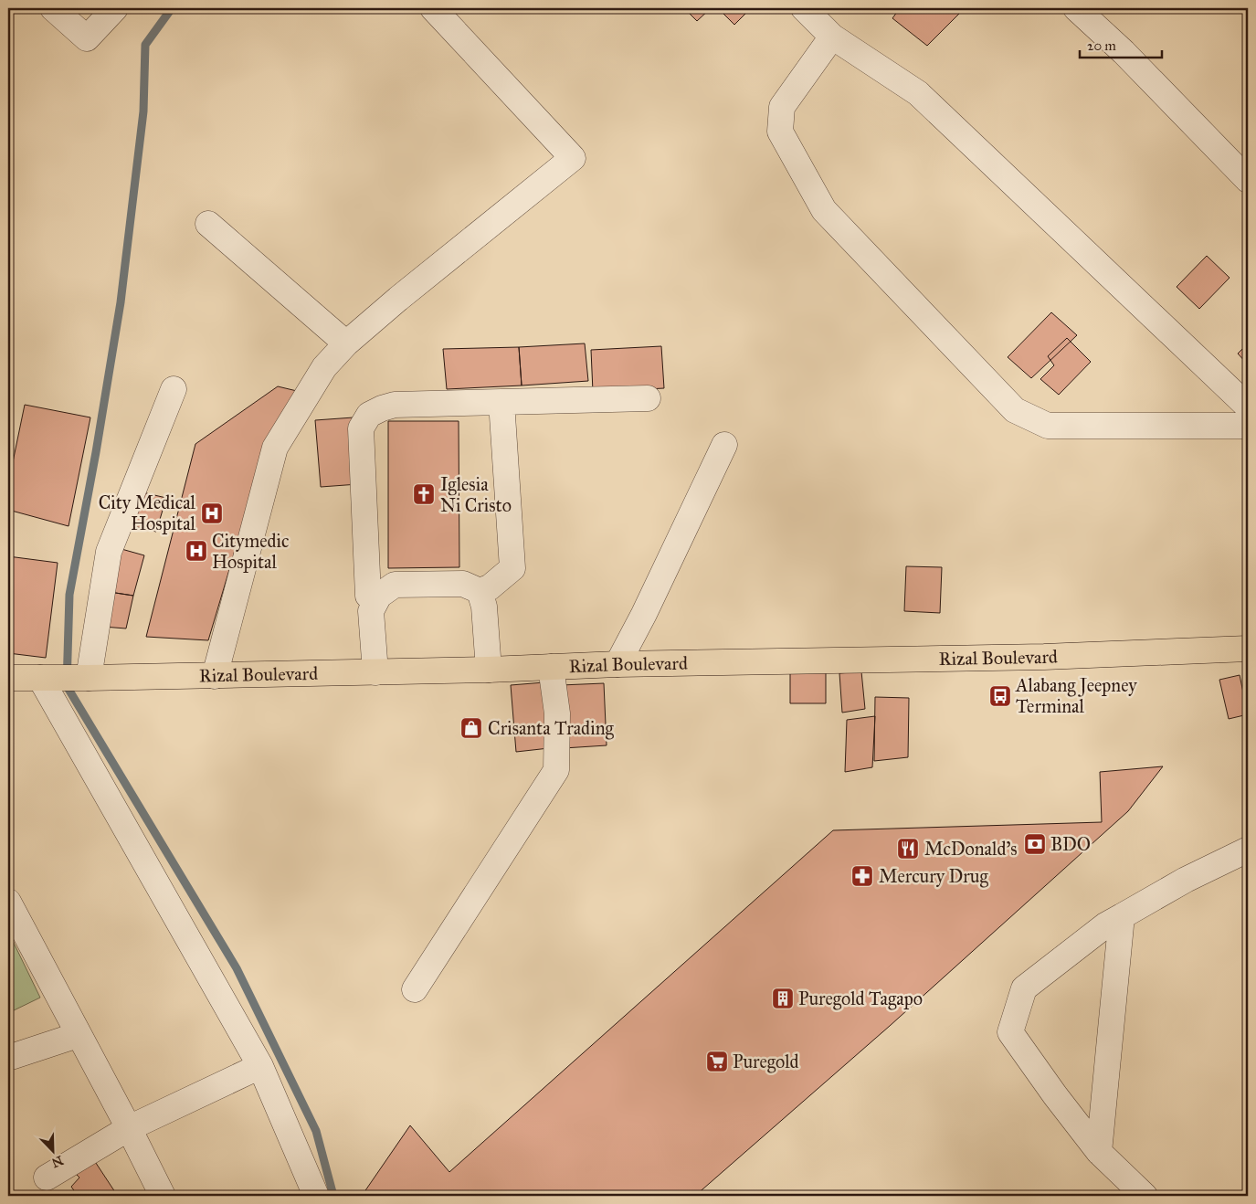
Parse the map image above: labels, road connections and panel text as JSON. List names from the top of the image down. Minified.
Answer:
{"streets":{"main road":["Rizal Boulevard"]},"places":{"church":["Iglesia Ni Cristo"],"hospital":["City Medical Hospital","Citymedic Hospital"],"bus stop":["Alabang Jeepney Terminal"],"shop":["Crisanta Trading"],"bank":["BDO"],"restaurant":["McDonald's"],"pharmacy":["Mercury Drug"],"building":["Puregold Tagapo"],"supermarket":["Puregold"]},"scale_bar":"20 m","north":"bottom right"}
